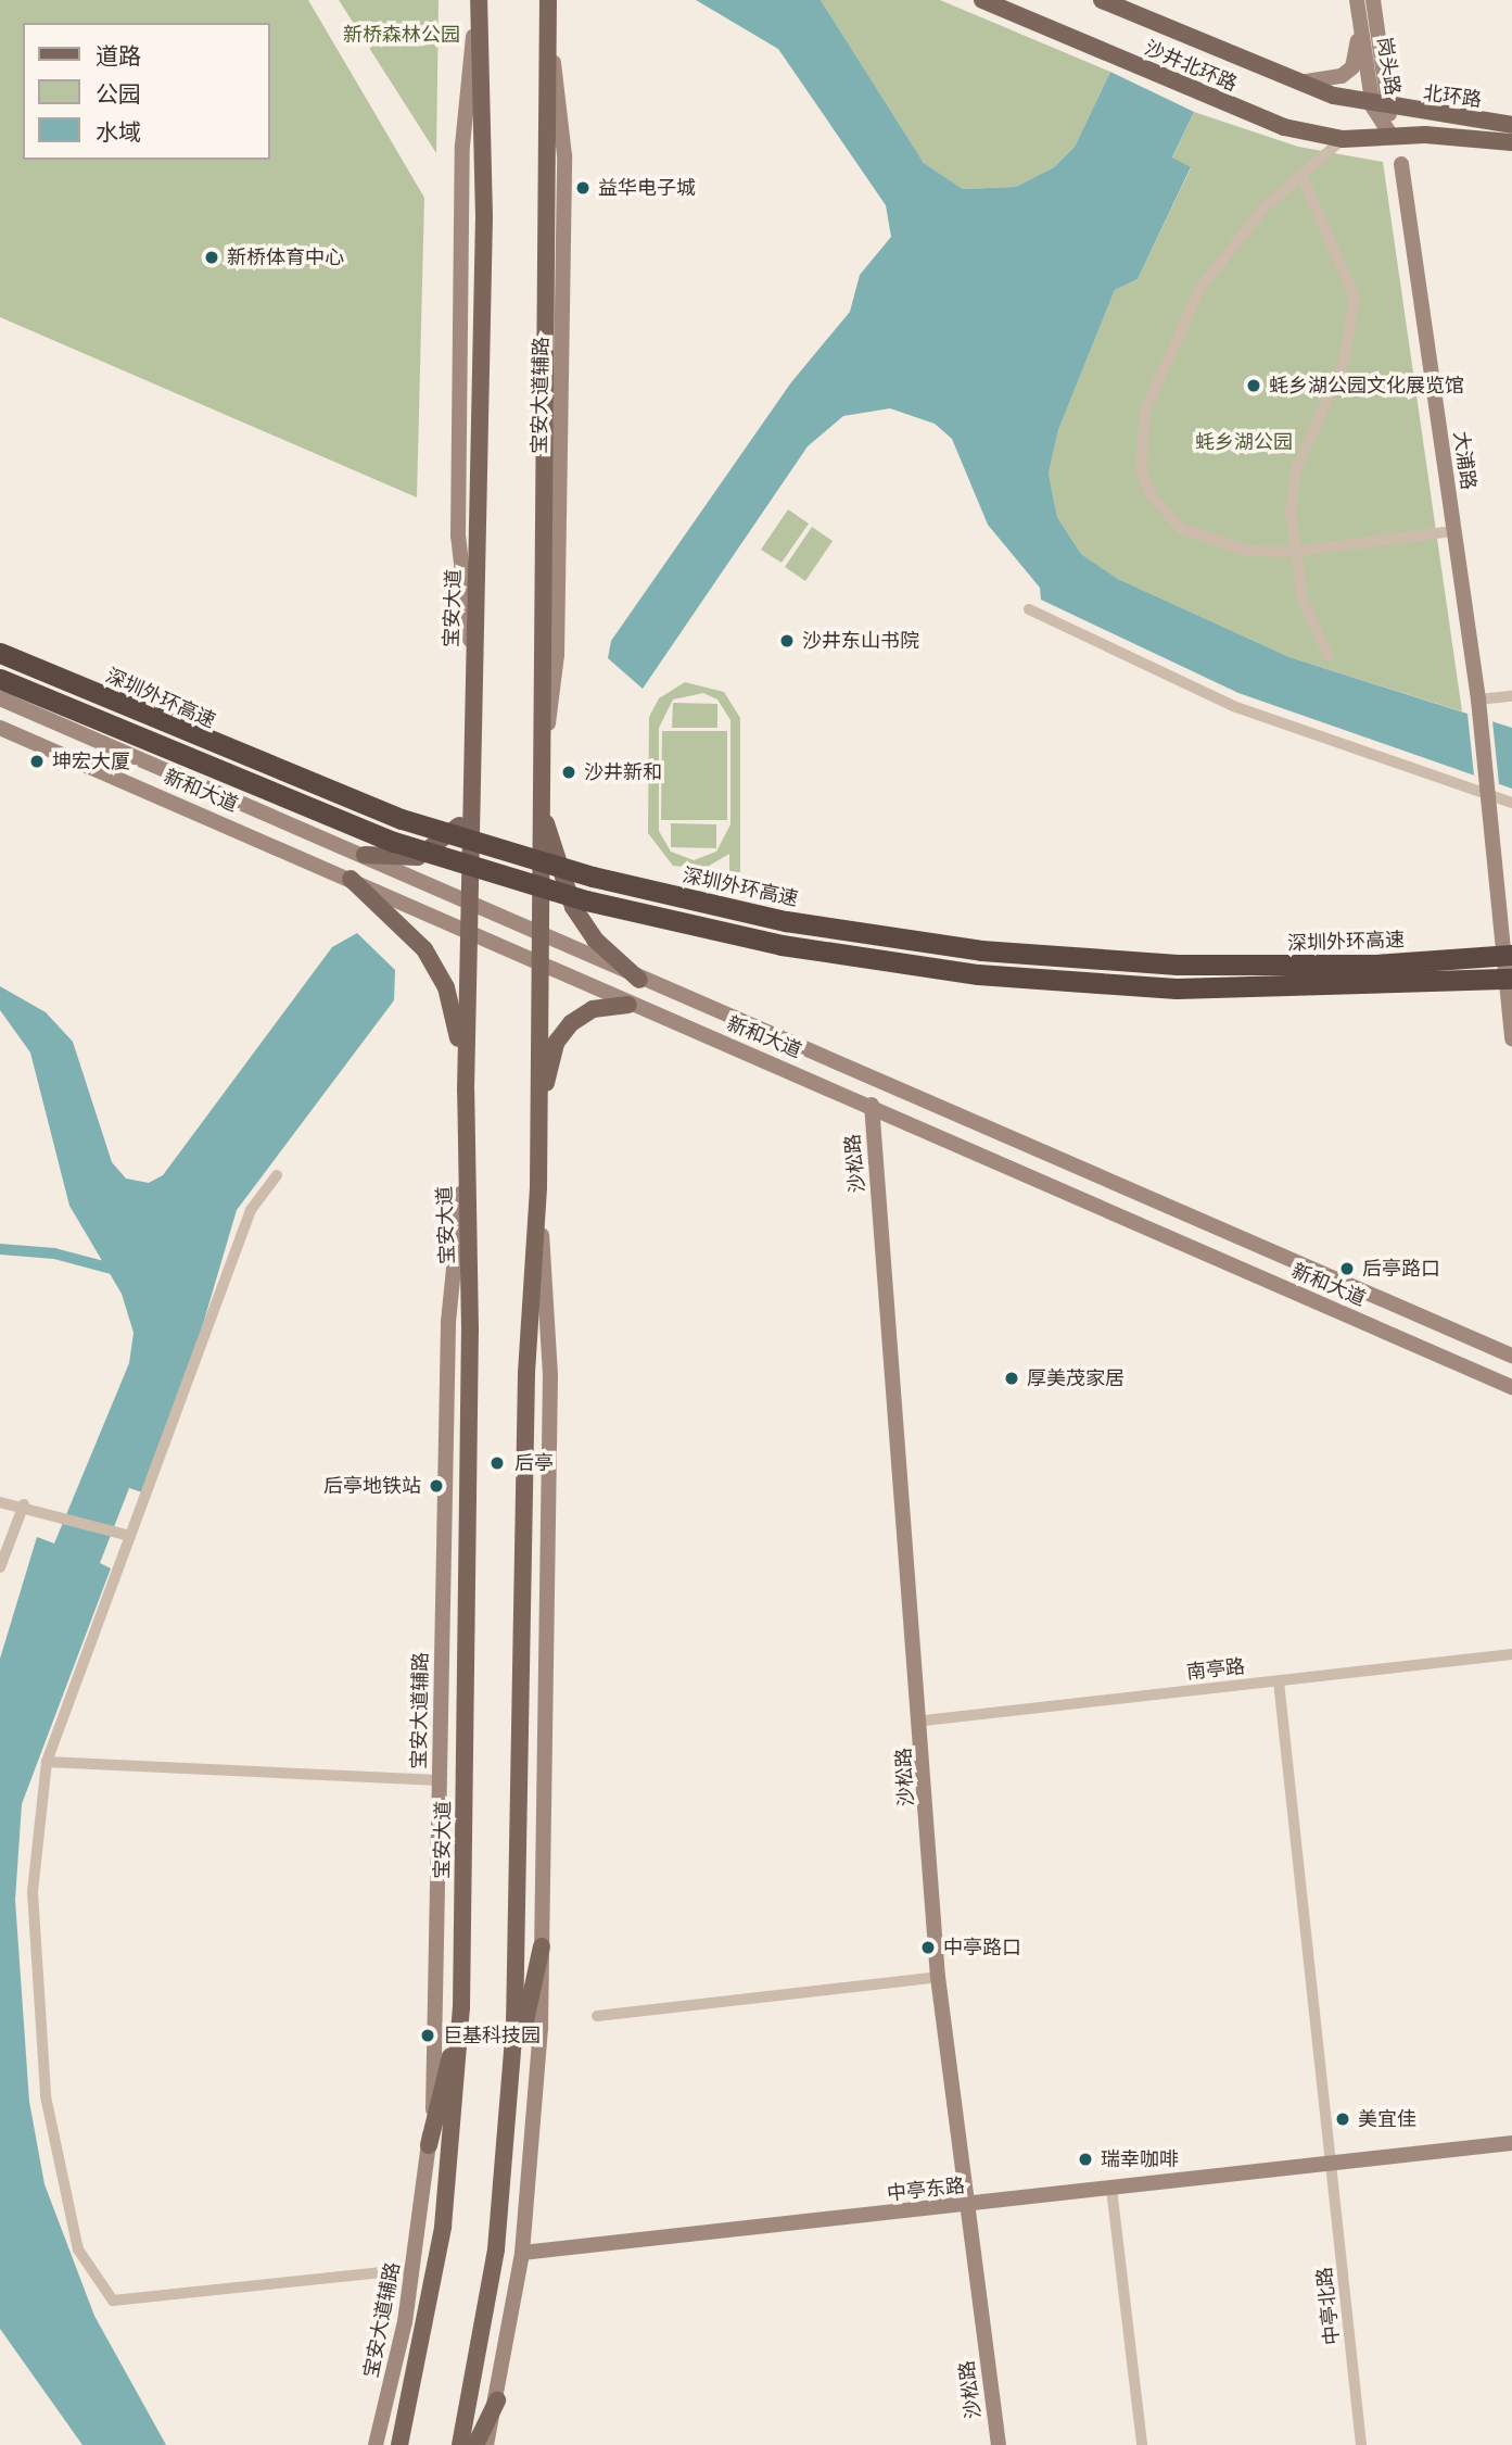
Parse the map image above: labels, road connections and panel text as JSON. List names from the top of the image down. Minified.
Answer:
{"streets":{"highway":["深圳外环高速"],"main road":["沙井北环路","岗头路","北环路","宝安大道辅路","大浦路","宝安大道","新和大道","沙松路","中亭东路"],"street":["南亭路","中亭北路"]},"crossings":[["沙井北环路","岗头路"],["沙井北环路","北环路"],["岗头路","北环路"],["宝安大道辅路","宝安大道"],["宝安大道","新和大道"],["新和大道","沙松路"],["沙松路","南亭路"],["沙松路","中亭东路"],["南亭路","中亭北路"],["中亭东路","中亭北路"]],"parks":["新桥森林公园","蚝乡湖公园"],"places":["益华电子城","新桥体育中心","蚝乡湖公园文化展览馆","沙井东山书院","坤宏大厦","沙井新和","后亭路口","厚美茂家居","后亭","后亭地铁站","中亭路口","巨基科技园","美宜佳","瑞幸咖啡"],"legend":["道路","公园","水域"]}
